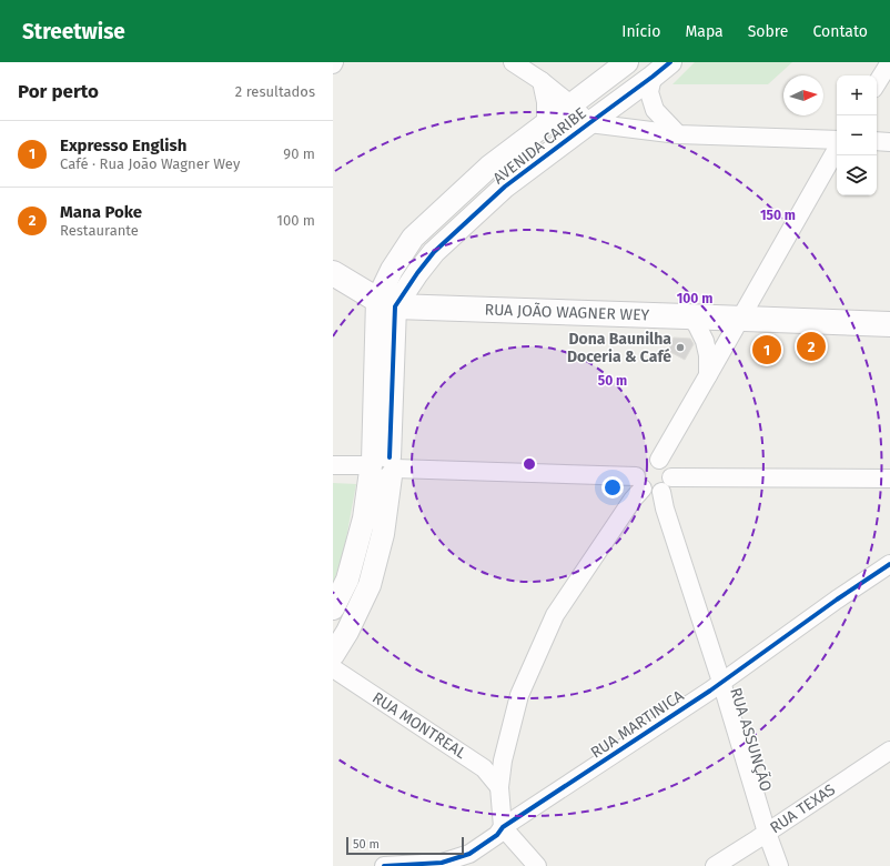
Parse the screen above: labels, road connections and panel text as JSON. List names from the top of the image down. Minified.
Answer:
{"streets":{"main road":["RUA JOÃO WAGNER WEY"],"street":["AVENIDA CARIBE","RUA MARTINICA","RUA MONTREAL","RUA ASSUNÇÃO","RUA TEXAS"]},"crossings":[["AVENIDA CARIBE","RUA JOÃO WAGNER WEY"],["RUA MARTINICA","RUA ASSUNÇÃO"],["RUA ASSUNÇÃO","RUA TEXAS"]],"places":["Dona Baunilha Doceria & Café"],"scale_bar":"50 m","north":"right","page":{"header":"Streetwise","nav":["Início","Mapa","Sobre","Contato"],"heading":["Por perto","2 resultados"],"map_buttons":["+","−"],"list":[{"mark":"1","name":"Expresso English","note":"Café · Rua João Wagner Wey","value":"90 m"},{"mark":"2","name":"Mana Poke","note":"Restaurante","value":"100 m"}],"pins":["2","1"],"scale":"50 m"},"rings":["150 m","100 m","50 m"]}
